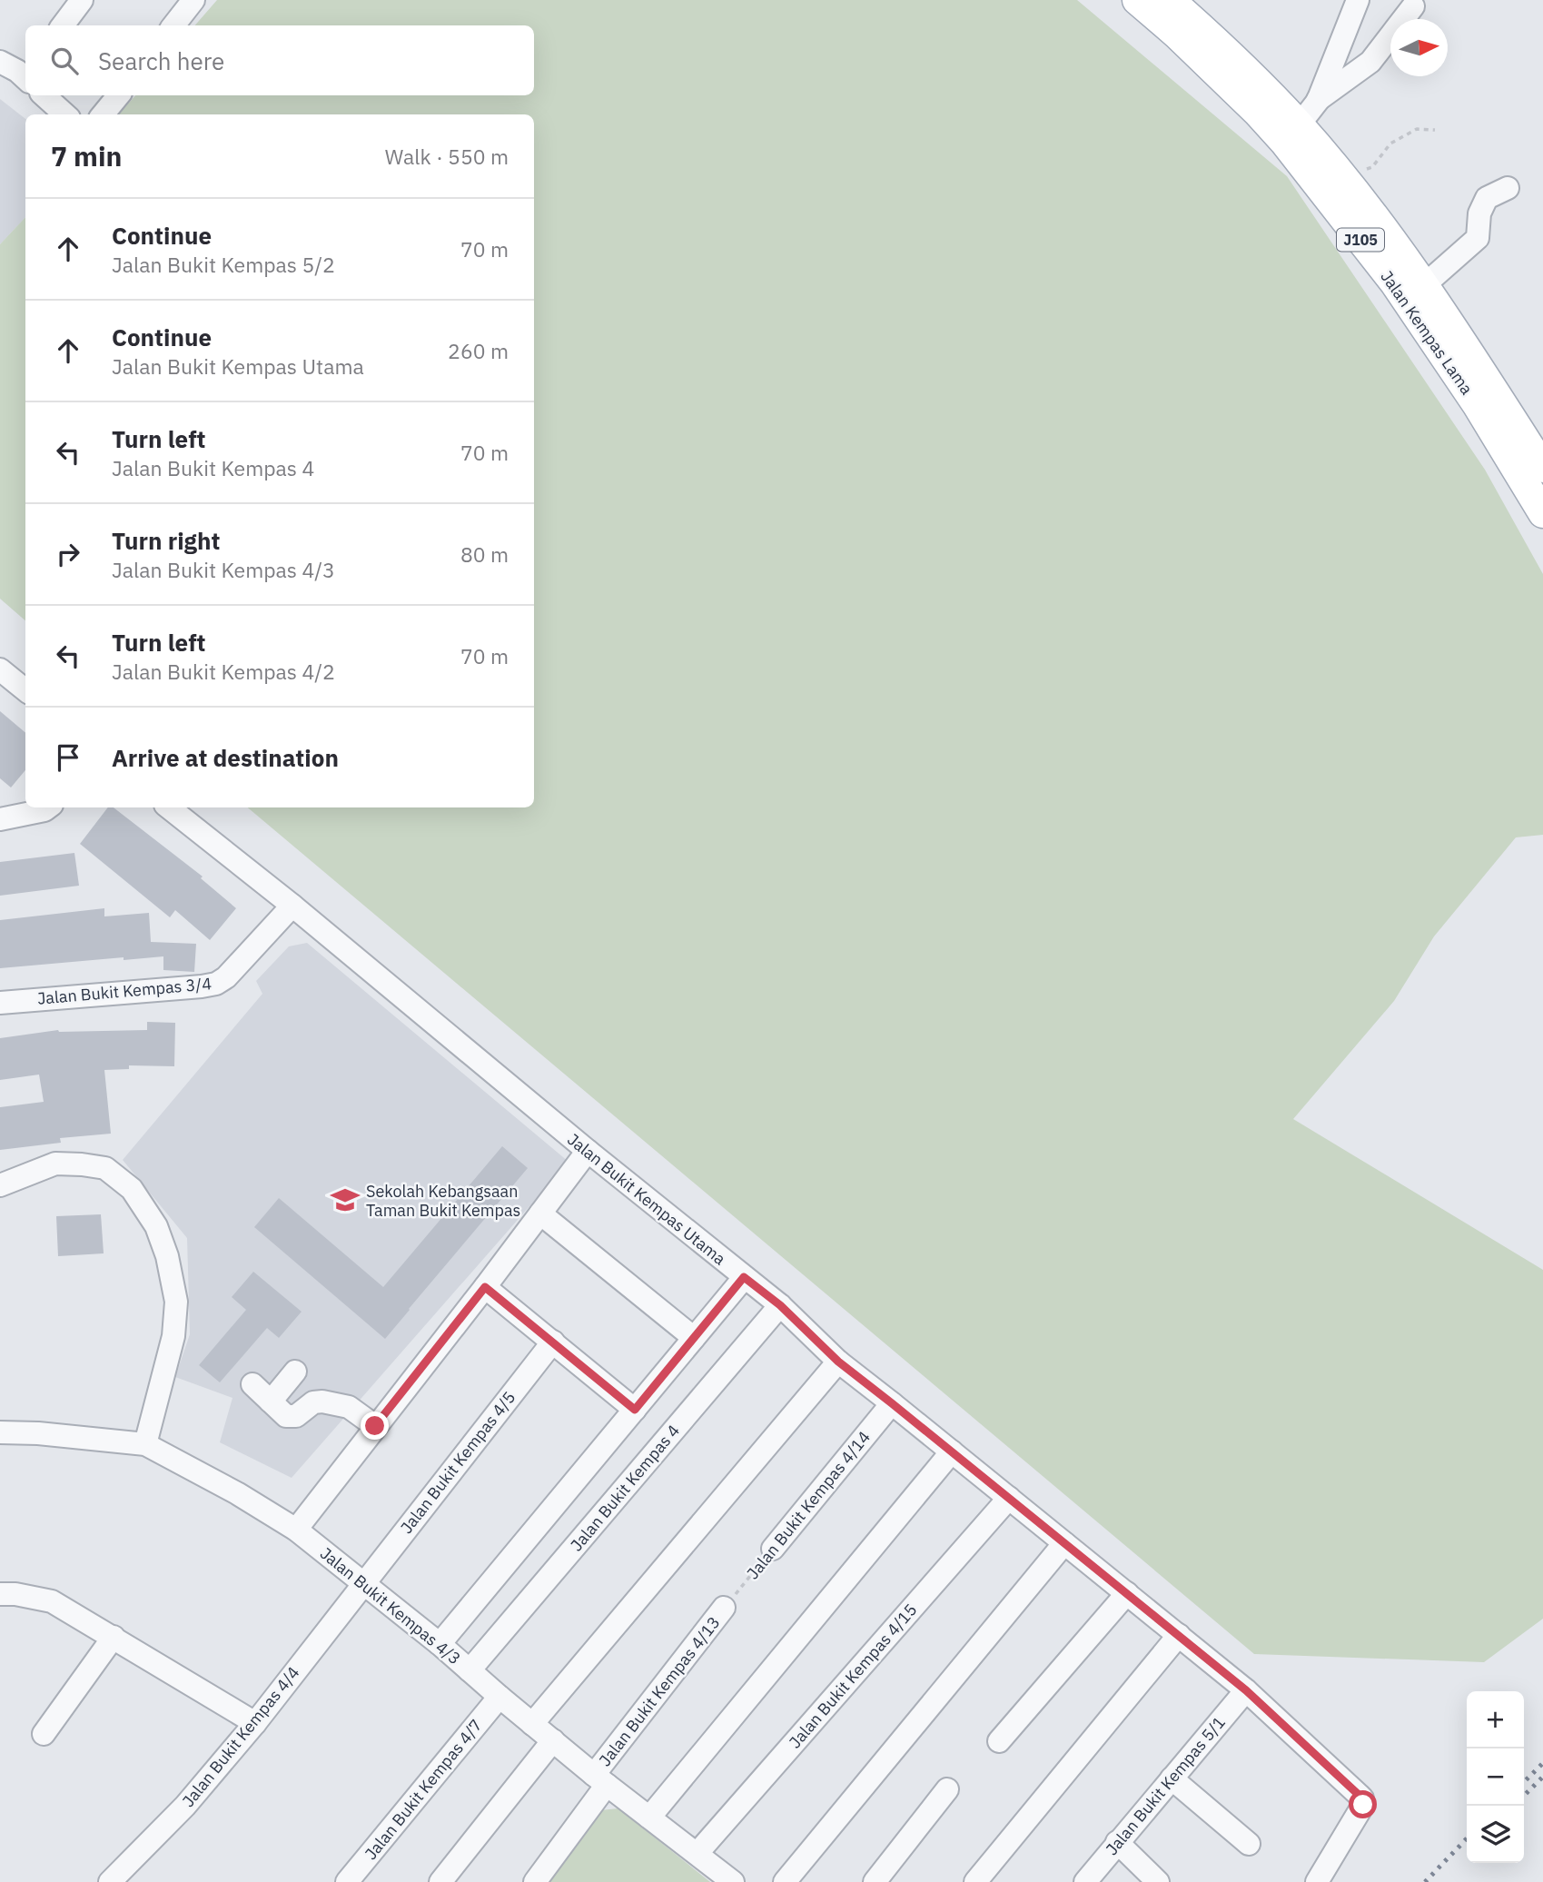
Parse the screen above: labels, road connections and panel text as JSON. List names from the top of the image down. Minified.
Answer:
{"streets":{"main road":["J105","Jalan Kempas Lama"],"street":["Jalan Bukit Kempas 3/4","Jalan Bukit Kempas Utama","Jalan Bukit Kempas 4/5","Jalan Bukit Kempas 4","Jalan Bukit Kempas 4/14","Jalan Bukit Kempas 4/3","Jalan Bukit Kempas 4/15","Jalan Bukit Kempas 4/13","Jalan Bukit Kempas 4/4","Jalan Bukit Kempas 5/1","Jalan Bukit Kempas 4/7"]},"crossings":[["Jalan Bukit Kempas 3/4","Jalan Bukit Kempas Utama"],["Jalan Bukit Kempas Utama","Jalan Bukit Kempas 4"],["Jalan Bukit Kempas Utama","Jalan Bukit Kempas 4/14"],["Jalan Bukit Kempas Utama","Jalan Bukit Kempas 4/15"],["Jalan Bukit Kempas Utama","Jalan Bukit Kempas 5/1"],["Jalan Bukit Kempas 4/5","Jalan Bukit Kempas 4/3"],["Jalan Bukit Kempas 4/5","Jalan Bukit Kempas 4/4"],["Jalan Bukit Kempas 4","Jalan Bukit Kempas 4/3"],["Jalan Bukit Kempas 4/14","Jalan Bukit Kempas 4/13"],["Jalan Bukit Kempas 4/3","Jalan Bukit Kempas 4/15"],["Jalan Bukit Kempas 4/3","Jalan Bukit Kempas 4/13"],["Jalan Bukit Kempas 4/3","Jalan Bukit Kempas 4/4"],["Jalan Bukit Kempas 4/3","Jalan Bukit Kempas 4/7"]],"places":{"school or university":["Sekolah Kebangsaan Taman Bukit Kempas"]},"north":"right","page":{"search":"Search here","heading":["7 min","Walk · 550 m"],"list":[["Continue","Jalan Bukit Kempas 5/2","70 m"],["Continue","Jalan Bukit Kempas Utama","260 m"],["Turn left","Jalan Bukit Kempas 4","70 m"],["Turn right","Jalan Bukit Kempas 4/3","80 m"],["Turn left","Jalan Bukit Kempas 4/2","70 m"],"Arrive at destination"],"map_buttons":["+","−"]}}
